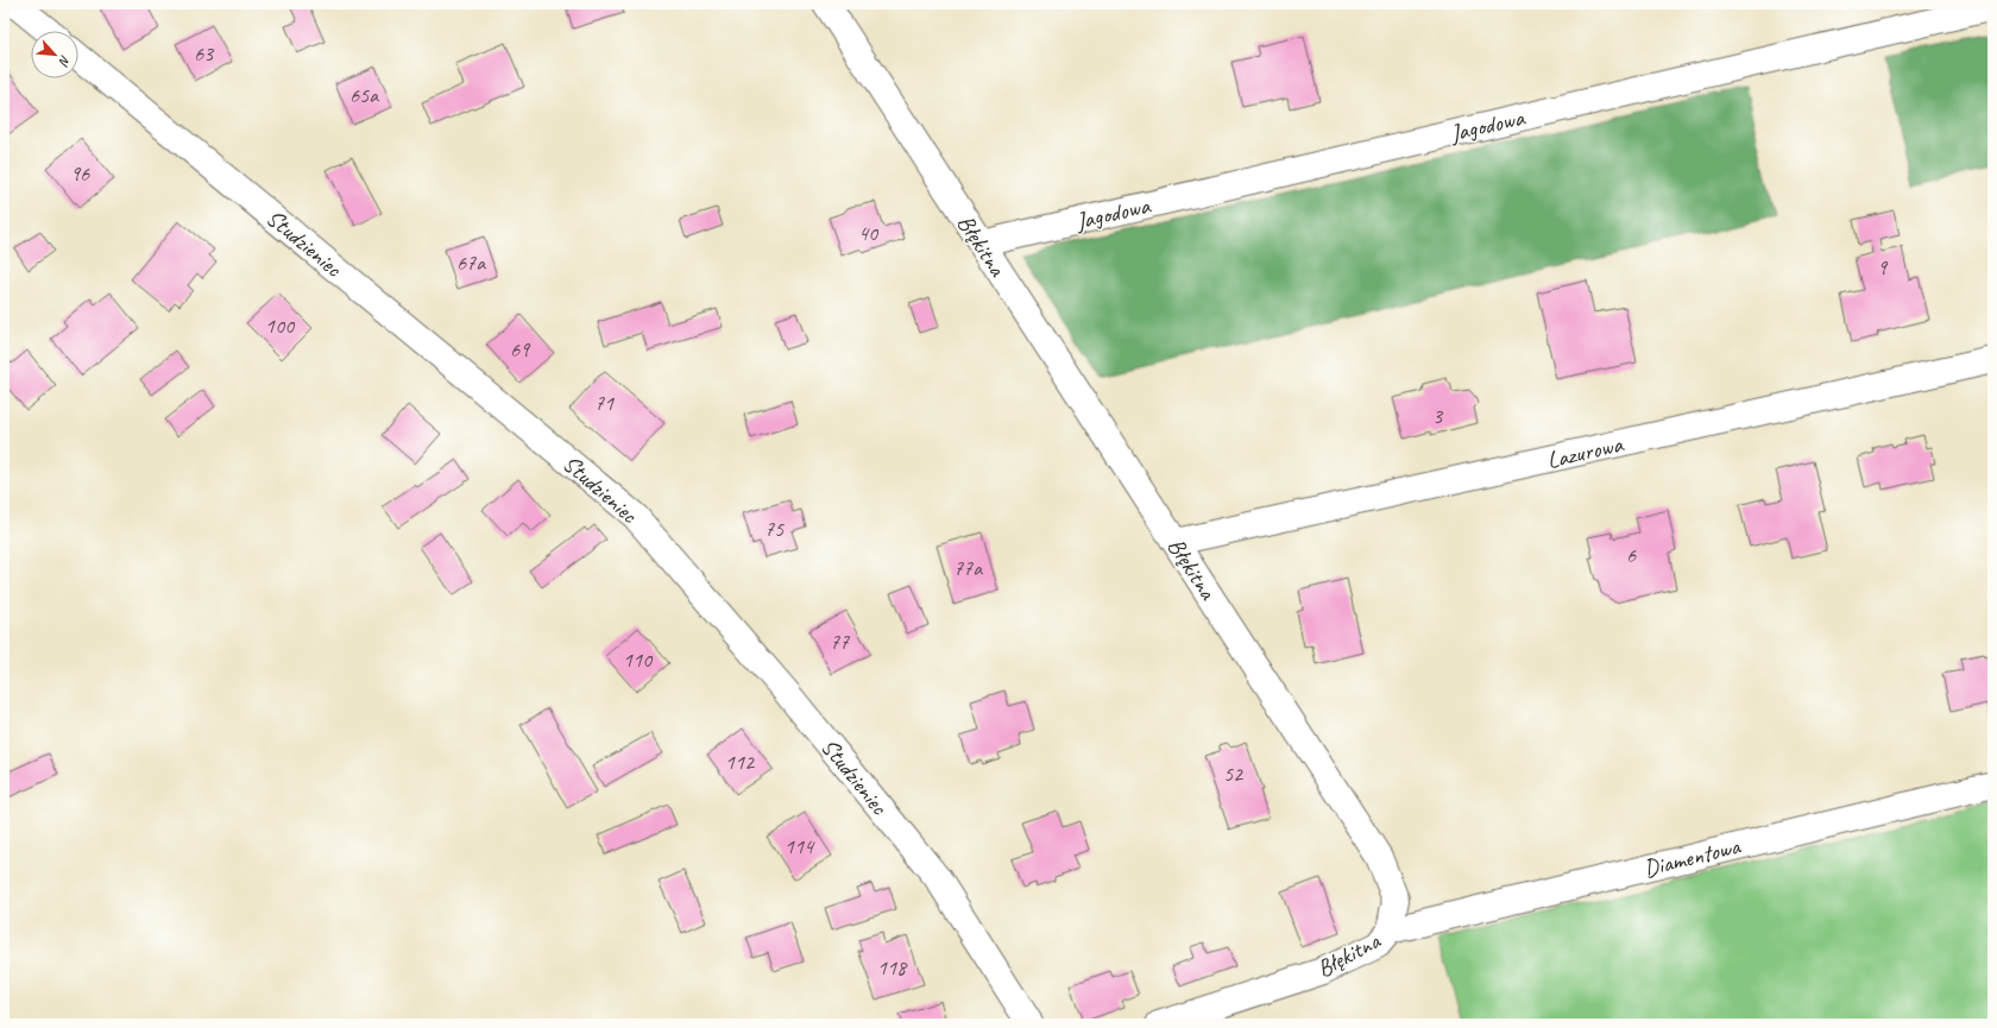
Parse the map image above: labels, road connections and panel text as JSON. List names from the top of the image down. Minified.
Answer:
{"streets":{"street":["Jagodowa","Studzieniec","Błękitna","Lazurowa","Diamentowa"]},"crossings":[["Jagodowa","Błękitna"],["Błękitna","Lazurowa"],["Błękitna","Diamentowa"]],"house_numbers":["63","65a","96","40","67a","9","100","69","71","3","75","6","77a","77","110","112","52","114","118"],"north":"bottom right"}
